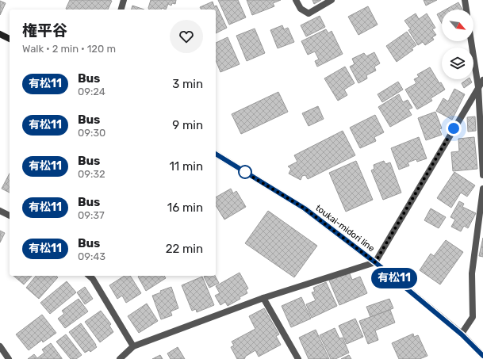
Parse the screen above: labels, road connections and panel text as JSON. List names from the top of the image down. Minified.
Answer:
{"streets":{"main road":["toukai-midori line"]},"lines":["bus line 有松11"],"north":"bottom right","page":{"on_map":"有松11","heading":["権平谷","Walk · 2 min · 120 m"],"list":[{"mark":"有松11","name":"Bus","note":"09:24","value":"3 min"},{"mark":"有松11","name":"Bus","note":"09:30","value":"9 min"},{"mark":"有松11","name":"Bus","note":"09:32","value":"11 min"},{"mark":"有松11","name":"Bus","note":"09:37","value":"16 min"},{"mark":"有松11","name":"Bus","note":"09:43","value":"22 min"}]}}
